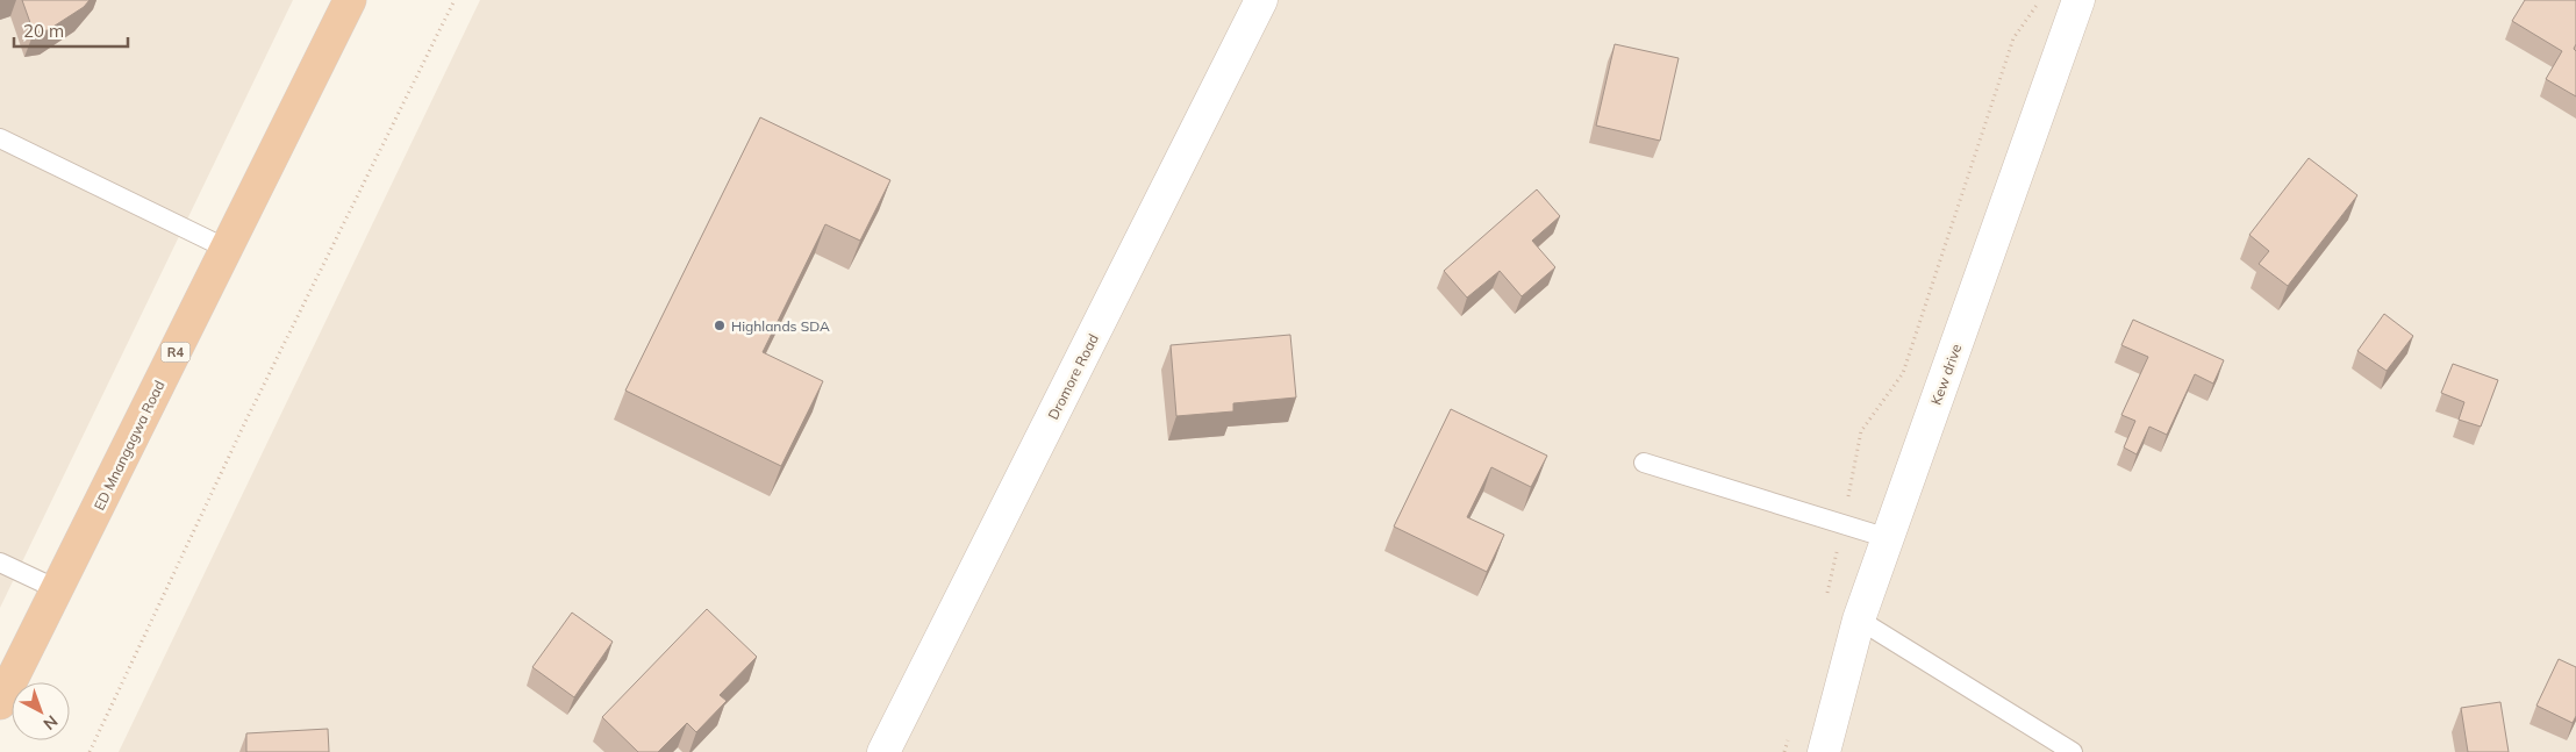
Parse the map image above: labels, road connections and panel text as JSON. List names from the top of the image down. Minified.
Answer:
{"streets":{"highway":["R4","ED Mnangagwa Road"],"street":["Kew drive","Dromore Road"]},"places":["Highlands SDA"],"scale_bar":"20 m","north":"bottom right"}
